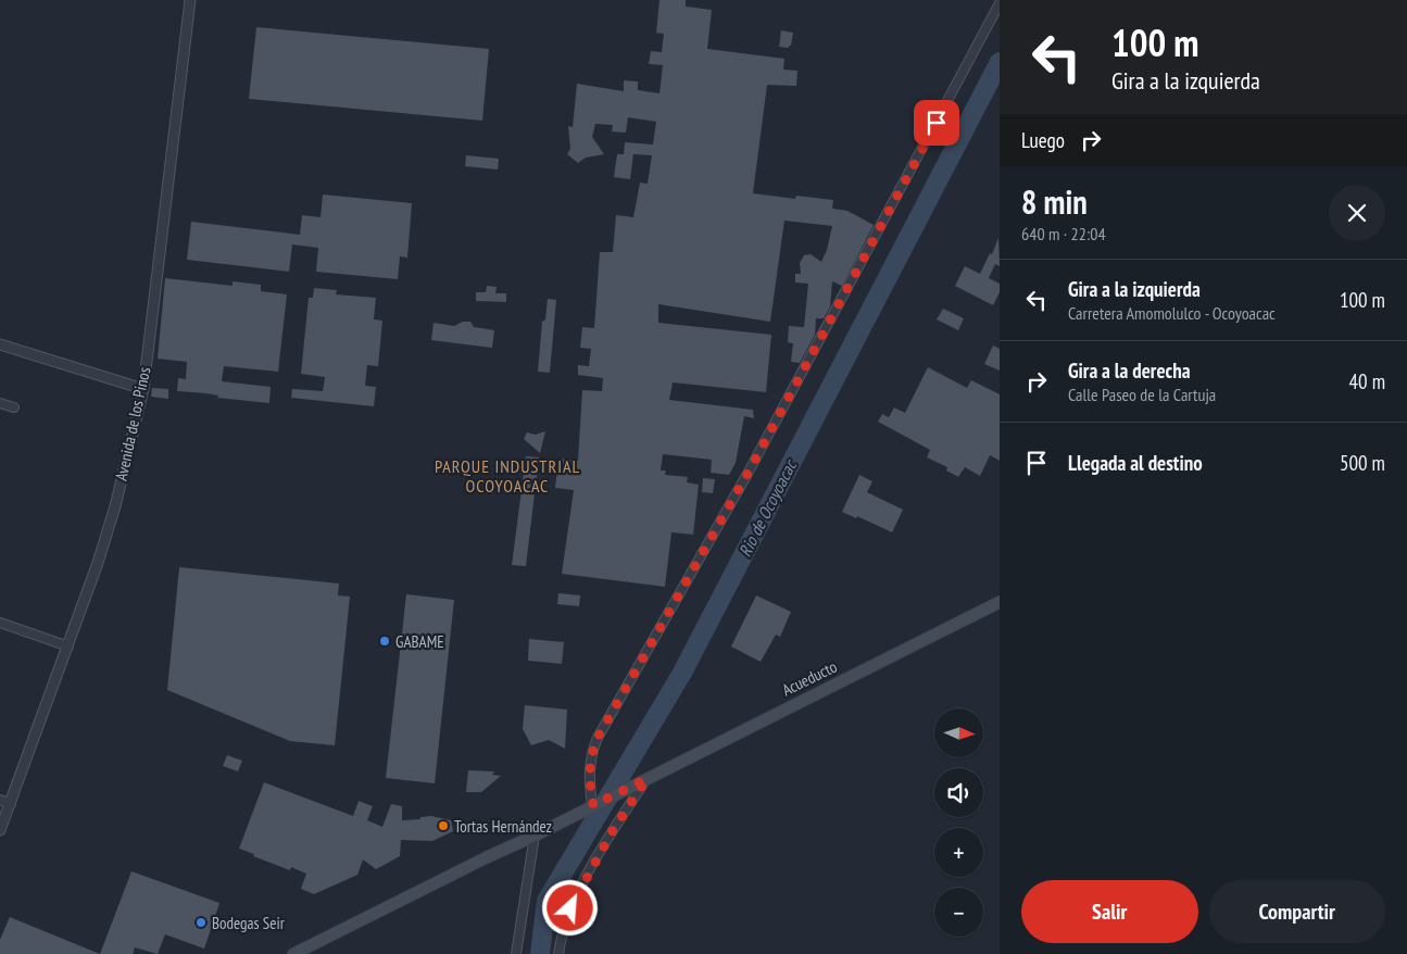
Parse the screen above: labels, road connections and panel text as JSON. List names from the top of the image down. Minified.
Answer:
{"streets":{"main road":["Acueducto"],"street":["Avenida de los Pinos"]},"districts":["PARQUE INDUSTRIAL OCOYOACAC"],"water":["Rio de Ocoyoacac"],"places":["GABAME","Tortas Hernández","Bodegas Seir"],"north":"right","page":{"turn":["100 m","Gira a la izquierda"],"then":"Luego","heading":["8 min","640 m · 22:04"],"list":[{"name":"Gira a la izquierda","note":"Carretera Amomolulco - Ocoyoacac","value":"100 m"},{"name":"Gira a la derecha","note":"Calle Paseo de la Cartuja","value":"40 m"},{"name":"Llegada al destino","value":"500 m"}],"map_buttons":["+","−"],"buttons":["Salir","Compartir"]}}
